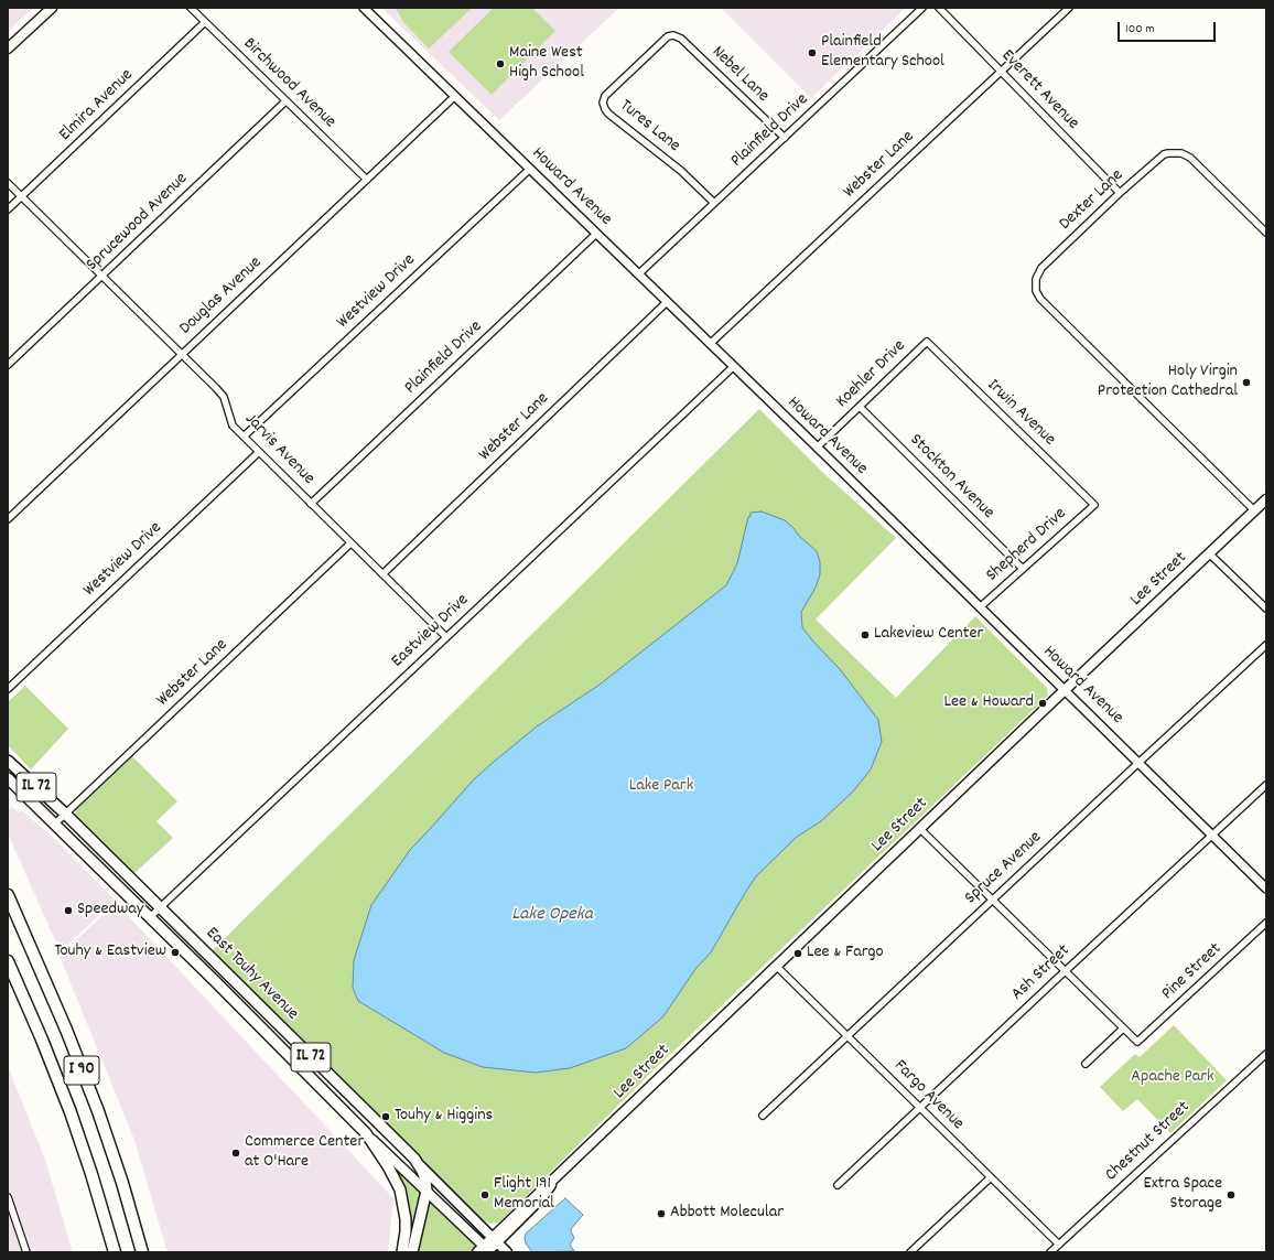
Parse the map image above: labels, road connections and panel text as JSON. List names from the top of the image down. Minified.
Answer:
{"streets":{"highway":["I 90"],"main road":["Lee Street","IL 72","East Touhy Avenue"],"street":["Nebel Lane","Birchwood Avenue","Everett Avenue","Elmira Avenue","Tures Lane","Plainfield Drive","Webster Lane","Howard Avenue","Dexter Lane","Sprucewood Avenue","Westview Drive","Douglas Avenue","Koehler Drive","Irwin Avenue","Jarvis Avenue","Stockton Avenue","Shepherd Drive","Eastview Drive","Spruce Avenue","Pine Street","Ash Street","Fargo Avenue","Chestnut Street"]},"crossings":[["Nebel Lane","Tures Lane"],["Nebel Lane","Plainfield Drive"],["Birchwood Avenue","Elmira Avenue"],["Birchwood Avenue","Sprucewood Avenue"],["Birchwood Avenue","Douglas Avenue"],["Everett Avenue","Webster Lane"],["Everett Avenue","Dexter Lane"],["Elmira Avenue","Jarvis Avenue"],["Tures Lane","Plainfield Drive"],["Plainfield Drive","Howard Avenue"],["Plainfield Drive","Jarvis Avenue"],["Webster Lane","Howard Avenue"],["Webster Lane","Jarvis Avenue"],["Webster Lane","East Touhy Avenue"],["Howard Avenue","Westview Drive"],["Howard Avenue","Douglas Avenue"],["Howard Avenue","Koehler Drive"],["Howard Avenue","Shepherd Drive"],["Howard Avenue","Lee Street"],["Howard Avenue","Eastview Drive"],["Howard Avenue","Spruce Avenue"],["Howard Avenue","Ash Street"],["Dexter Lane","Lee Street"],["Sprucewood Avenue","Jarvis Avenue"],["Westview Drive","Jarvis Avenue"],["Douglas Avenue","Jarvis Avenue"],["Koehler Drive","Irwin Avenue"],["Koehler Drive","Stockton Avenue"],["Irwin Avenue","Shepherd Drive"],["Jarvis Avenue","Eastview Drive"],["Stockton Avenue","Shepherd Drive"],["Lee Street","East Touhy Avenue"],["Lee Street","Fargo Avenue"],["Eastview Drive","East Touhy Avenue"],["IL 72","East Touhy Avenue"],["Spruce Avenue","Fargo Avenue"],["Ash Street","Fargo Avenue"],["Fargo Avenue","Chestnut Street"]],"water":["Lake Opeka"],"parks":["Lake Park","Apache Park"],"places":["Plainfield Elementary School","Maine West High School","Holy Virgin Protection Cathedral","Lakeview Center","Lee & Howard","Speedway","Touhy & Eastview","Lee & Fargo","Touhy & Higgins","Commerce Center at O'Hare","Flight 191 Memorial","Extra Space Storage","Abbott Molecular"],"scale_bar":"100 m"}
